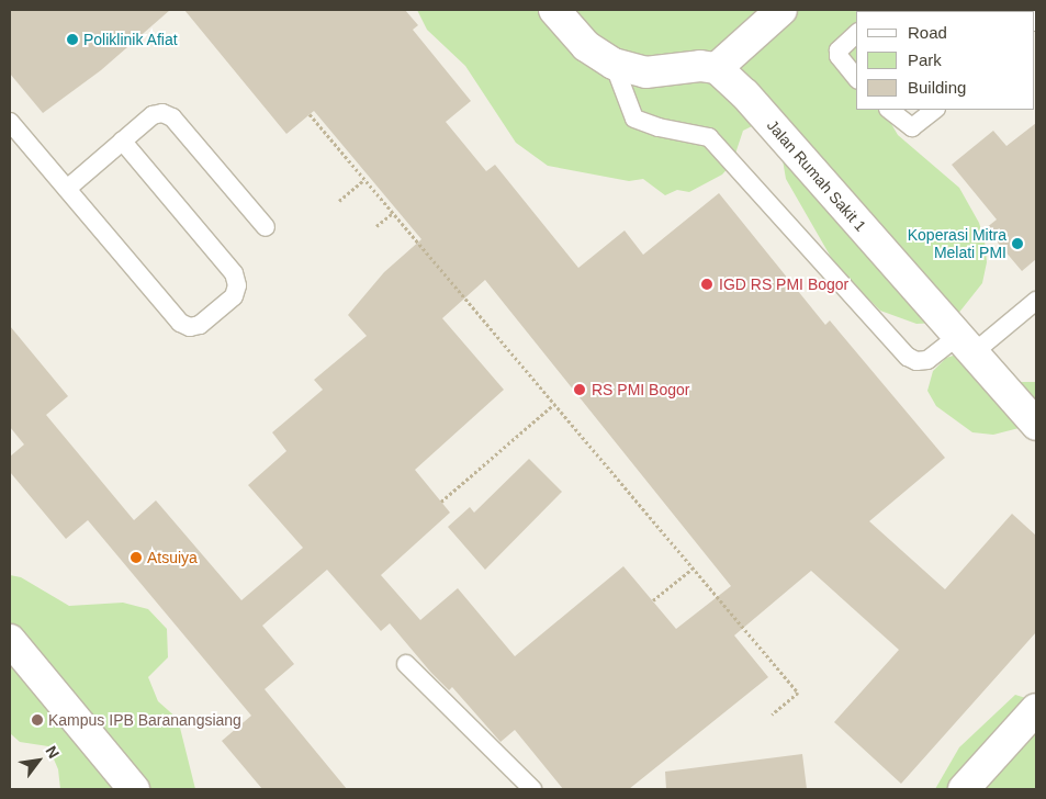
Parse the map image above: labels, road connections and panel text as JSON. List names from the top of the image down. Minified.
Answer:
{"streets":{"street":["Jalan Rumah Sakit 1"]},"places":["Poliklinik Afiat","Koperasi Mitra Melati PMI","IGD RS PMI Bogor","RS PMI Bogor","Atsuiya","Kampus IPB Baranangsiang"],"legend":["Road","Park","Building"],"north":"top right"}
